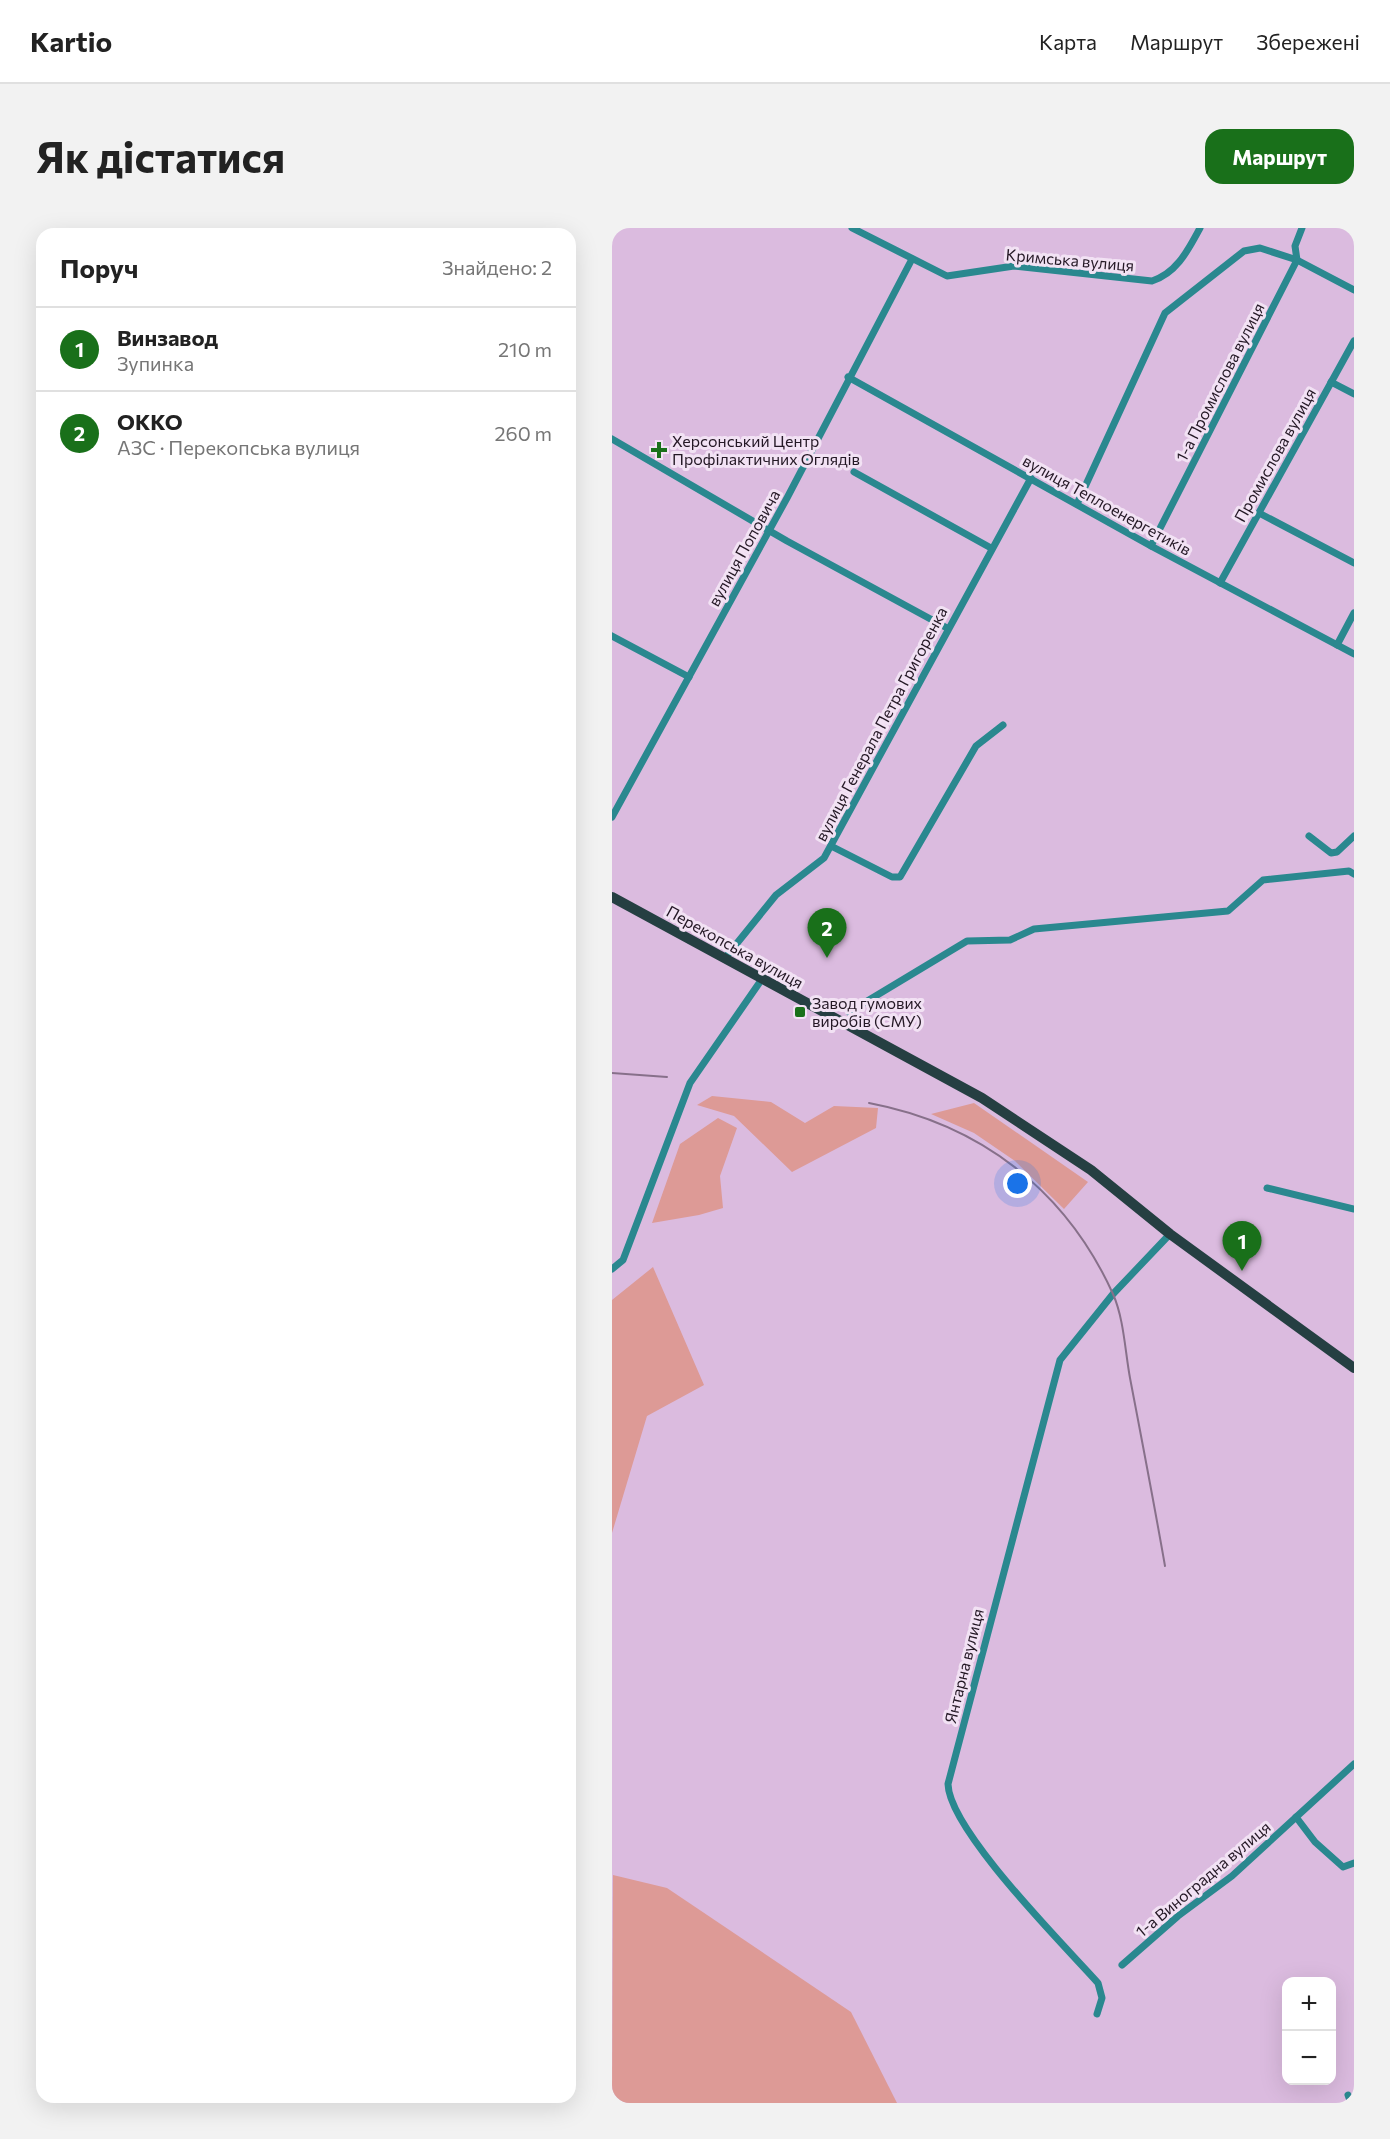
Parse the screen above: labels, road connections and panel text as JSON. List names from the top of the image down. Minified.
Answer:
{"streets":{"main road":["Перекопська вулиця"],"street":["Кримська вулиця","1-а Промислова вулиця","Промислова вулиця","вулиця Теплоенергетиків","вулиця Поповича","вулиця Генерала Петра Григоренка","Янтарна вулиця","1-а Виноградна вулиця"]},"crossings":[["Кримська вулиця","вулиця Поповича"],["1-а Промислова вулиця","вулиця Теплоенергетиків"],["Промислова вулиця","вулиця Теплоенергетиків"],["вулиця Теплоенергетиків","вулиця Поповича"],["вулиця Теплоенергетиків","вулиця Генерала Петра Григоренка"],["вулиця Генерала Петра Григоренка","Перекопська вулиця"],["Перекопська вулиця","Янтарна вулиця"]],"places":{"health":["Херсонський Центр Профілактичних Оглядів"],"transit":["Завод гумових виробів (СМУ)"]},"page":{"header":"Kartio","nav":["Карта","Маршрут","Збережені"],"buttons":"Маршрут","title":"Як дістатися","heading":["Поруч","Знайдено: 2"],"list":[{"mark":"1","name":"Винзавод","note":"Зупинка","value":"210 m"},{"mark":"2","name":"ОККО","note":"АЗС · Перекопська вулиця","value":"260 m"}],"pins":["2","1"],"map_buttons":["+","−"]}}
